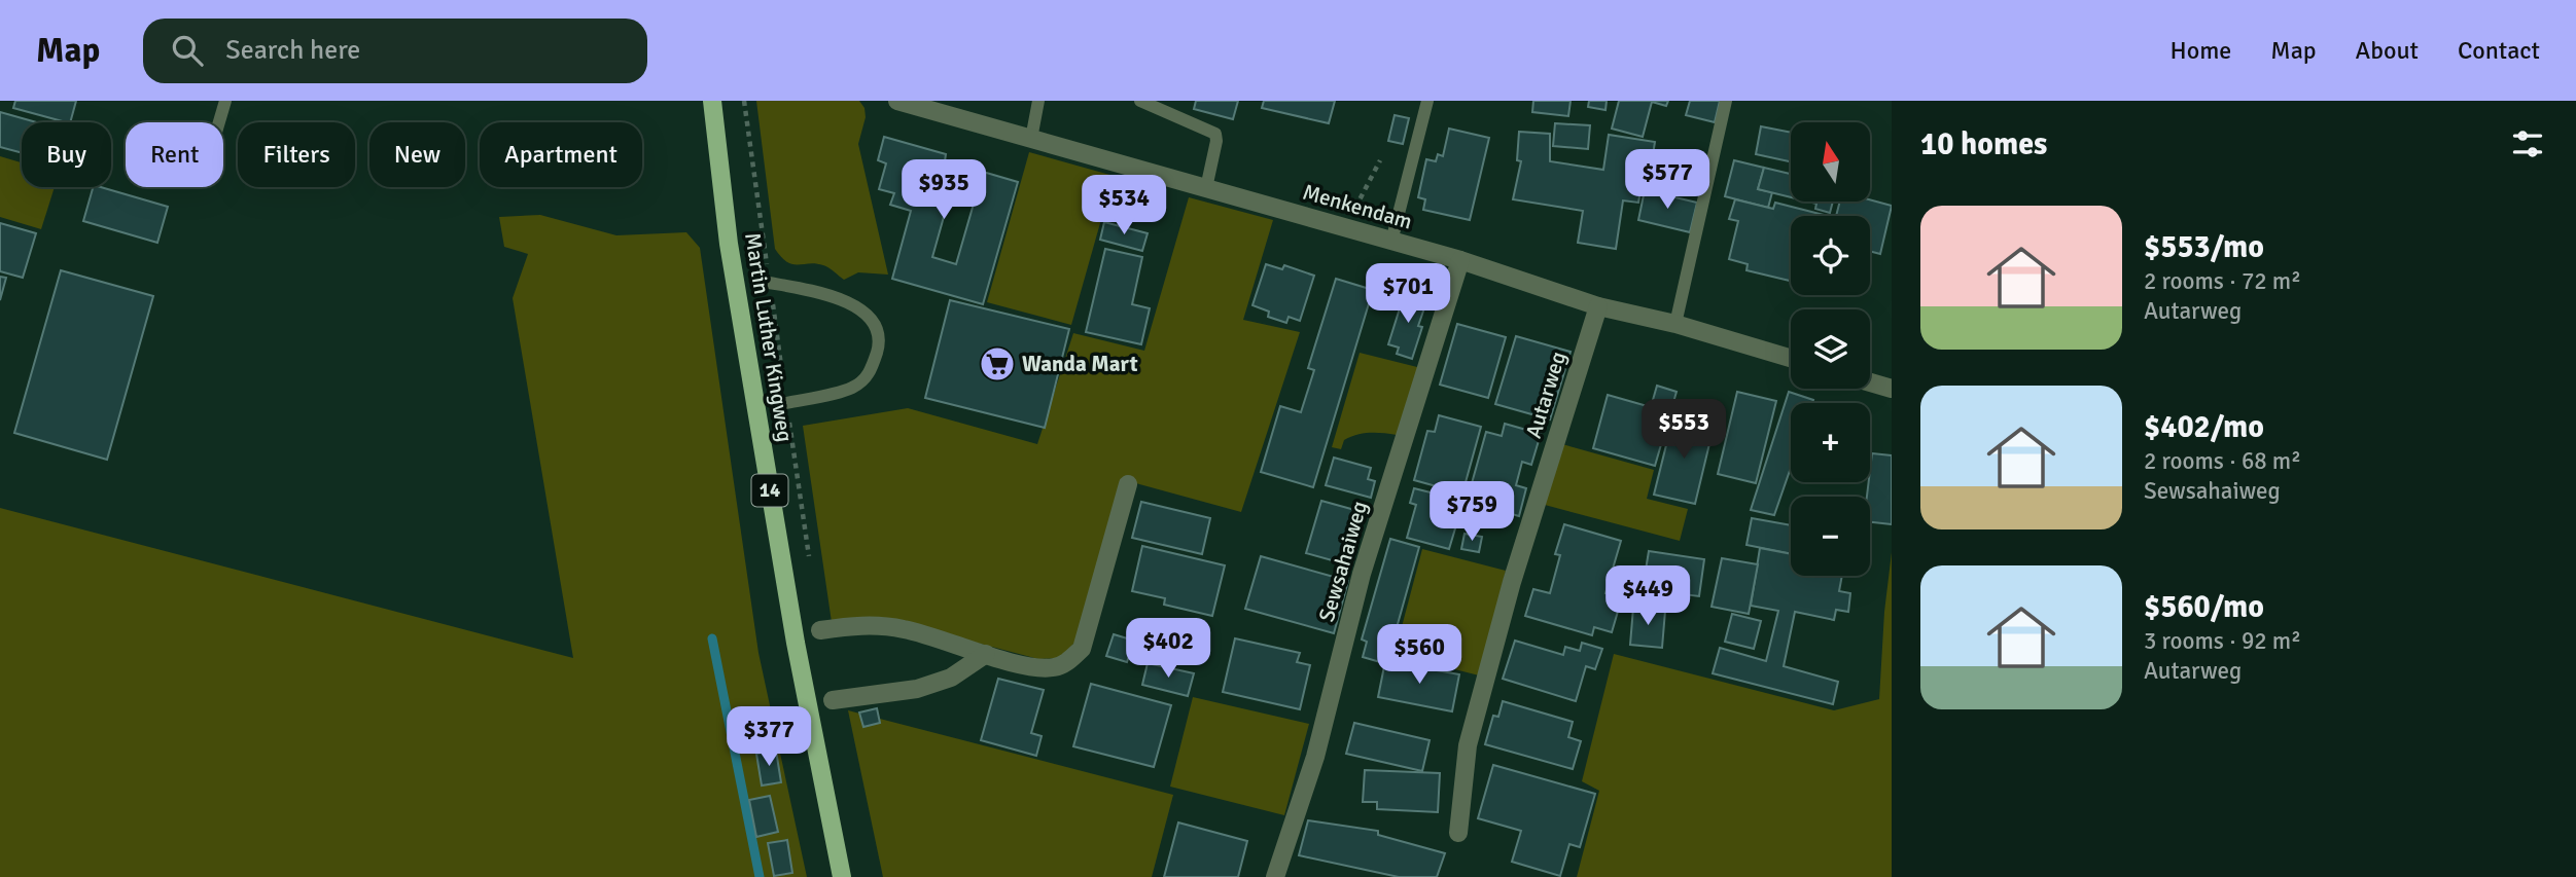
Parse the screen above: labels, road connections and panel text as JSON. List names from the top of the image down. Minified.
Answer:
{"streets":{"main road":["Martin Luther Kingweg","14"],"street":["Menkendam","Autarweg","Sewsahaiweg"]},"crossings":[["Menkendam","Autarweg"],["Menkendam","Sewsahaiweg"]],"places":{"supermarket":["Wanda Mart"]},"north":"top","page":{"header":"Map","search":"Search here","nav":["Home","Map","About","Contact"],"heading":"10 homes","map_buttons":["+","−"],"chip":["Buy","Rent","Filters","New","Apartment"],"price":["$577","$935","$534","$701","$553","$759","$449","$402","$560","$377"],"list":[{"name":"$553/mo","note":"2 rooms · 72 m² · Autarweg"},{"name":"$402/mo","note":"2 rooms · 68 m² · Sewsahaiweg"},{"name":"$560/mo","note":"3 rooms · 92 m² · Autarweg"}]}}
